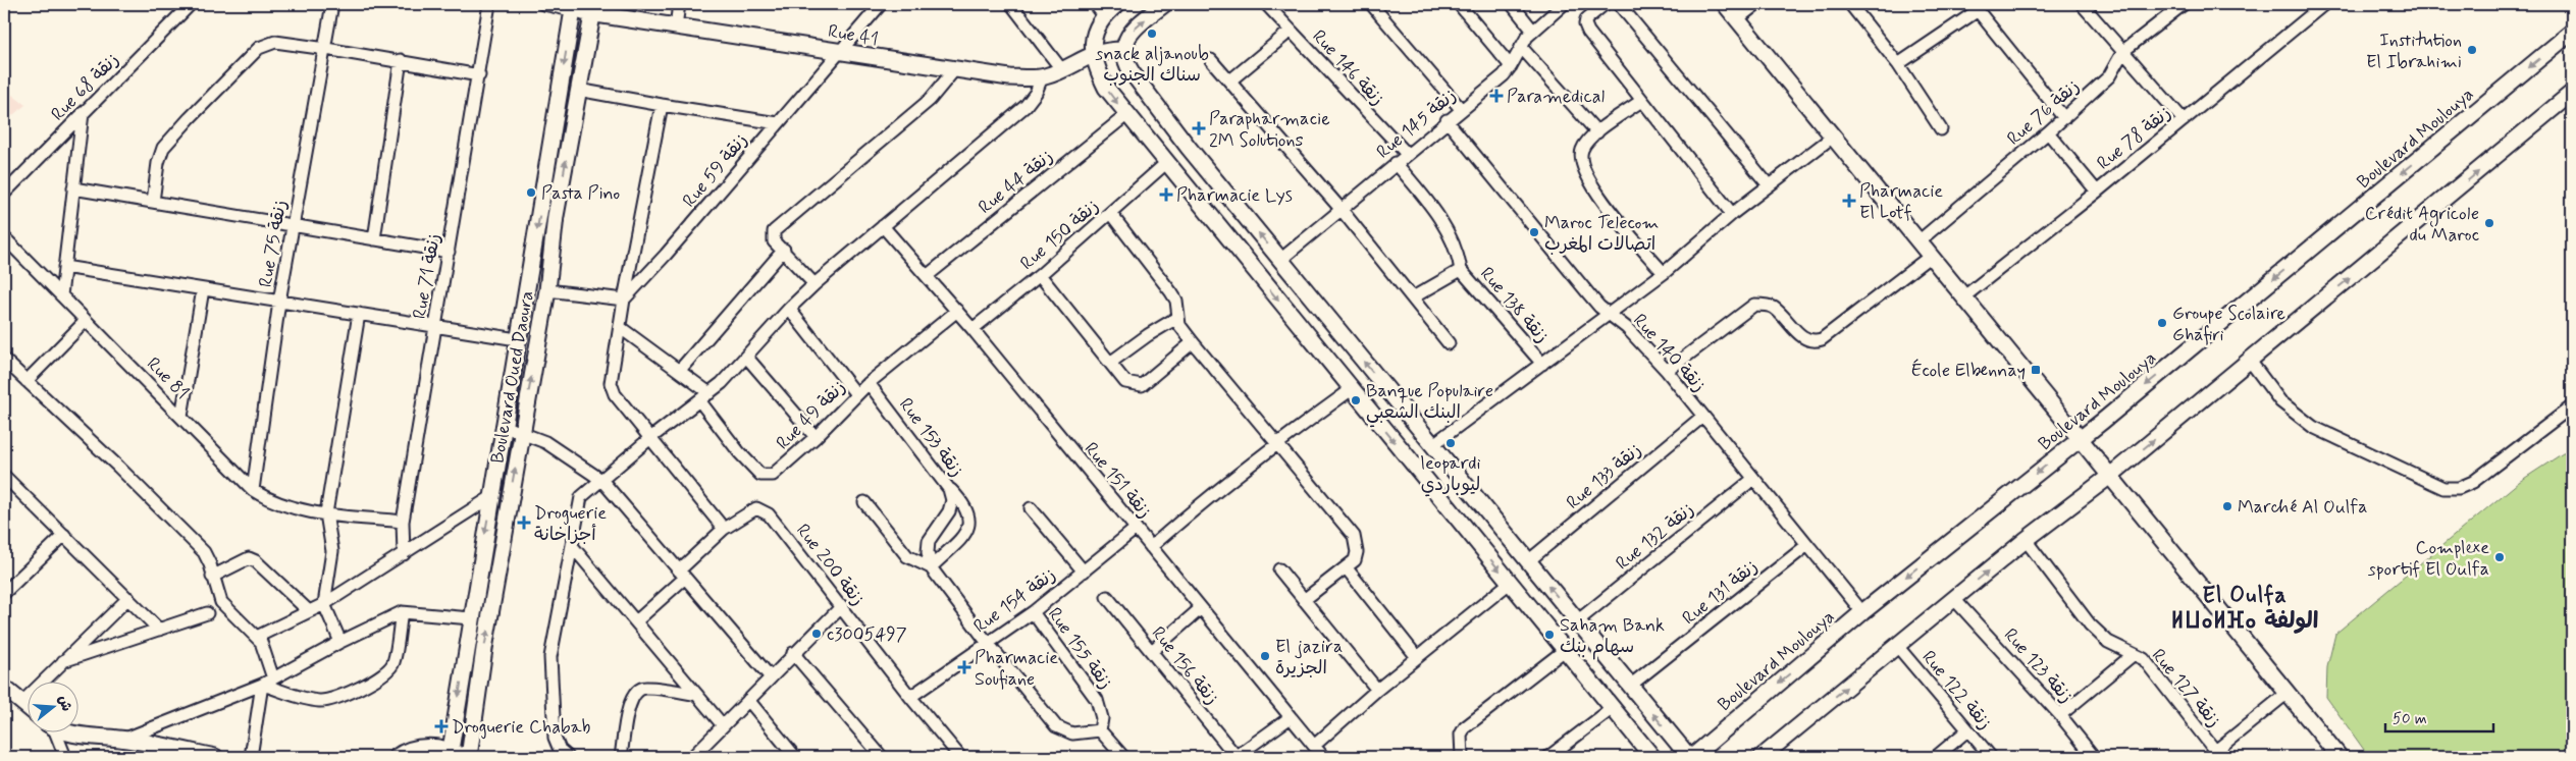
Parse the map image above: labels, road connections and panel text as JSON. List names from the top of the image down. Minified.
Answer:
{"streets":{"street":["Rue 41","Rue 146 زنقة","Rue 68 زنقة","Rue 76 زنقة","Rue 145 زنقة","Rue 78 زنقة","Boulevard Moulouya","Rue 59 زنقة","Rue 44 زنقة","Rue 150 زنقة","Rue 75 زنقة","Rue 71 زنقة","Rue 138 زنقة","Rue 140 زنقة","Boulevard Oued Daoura","Rue 81","Rue 49 زنقة","Rue 153 زنقة","Rue 133 زنقة","Rue 151 زنقة","Rue 132 زنقة","Rue 200 زنقة","Rue 131 زنقة","Rue 154 زنقة","Rue 155 زنقة","Rue 156 زنقة","Rue 123 زنقة","Rue 127 زنقة","Rue 122 زنقة"]},"crossings":[["Rue 41","Rue 59 زنقة"],["Rue 41","Boulevard Oued Daoura"],["Rue 146 زنقة","Rue 145 زنقة"],["Rue 145 زنقة","Rue 140 زنقة"],["Boulevard Moulouya","Rue 140 زنقة"],["Rue 44 زنقة","Rue 151 زنقة"],["Rue 150 زنقة","Rue 151 زنقة"],["Rue 75 زنقة","Rue 81"],["Rue 71 زنقة","Rue 81"],["Rue 140 زنقة","Rue 133 زنقة"],["Rue 140 زنقة","Rue 132 زنقة"],["Rue 140 زنقة","Rue 131 زنقة"],["Rue 49 زنقة","Rue 153 زنقة"],["Rue 49 زنقة","Rue 151 زنقة"],["Rue 151 زنقة","Rue 154 زنقة"],["Rue 200 زنقة","Rue 154 زنقة"],["Rue 154 زنقة","Rue 155 زنقة"]],"districts":["El Oulfa ⵍⵡⴰⵍⴼⴰ الولفة"],"places":{"other":["snack aljanoub سناك الجنوب","Institution El Ibrahimi","Pasta Pino","Crédit Agricole du Maroc","Maroc Telecom اتصالات المغرب","Groupe Scolaire Ghafiri","Banque Populaire البنك الشعبي","leopardi ليوباردي","Marché Al Oulfa","Complexe sportif El Oulfa","c3005497","Saham Bank سهام بنك","El jazira الجزيرة"],"health":["Paramedical","Parapharmacie 2M Solutions","Pharmacie Lys","Pharmacie El Lotf","Droguerie أجزاخانة","Pharmacie Soufiane","Droguerie Chabab"],"transit":["École Elbennay"]},"scale_bar":"50 m","north":"right"}
